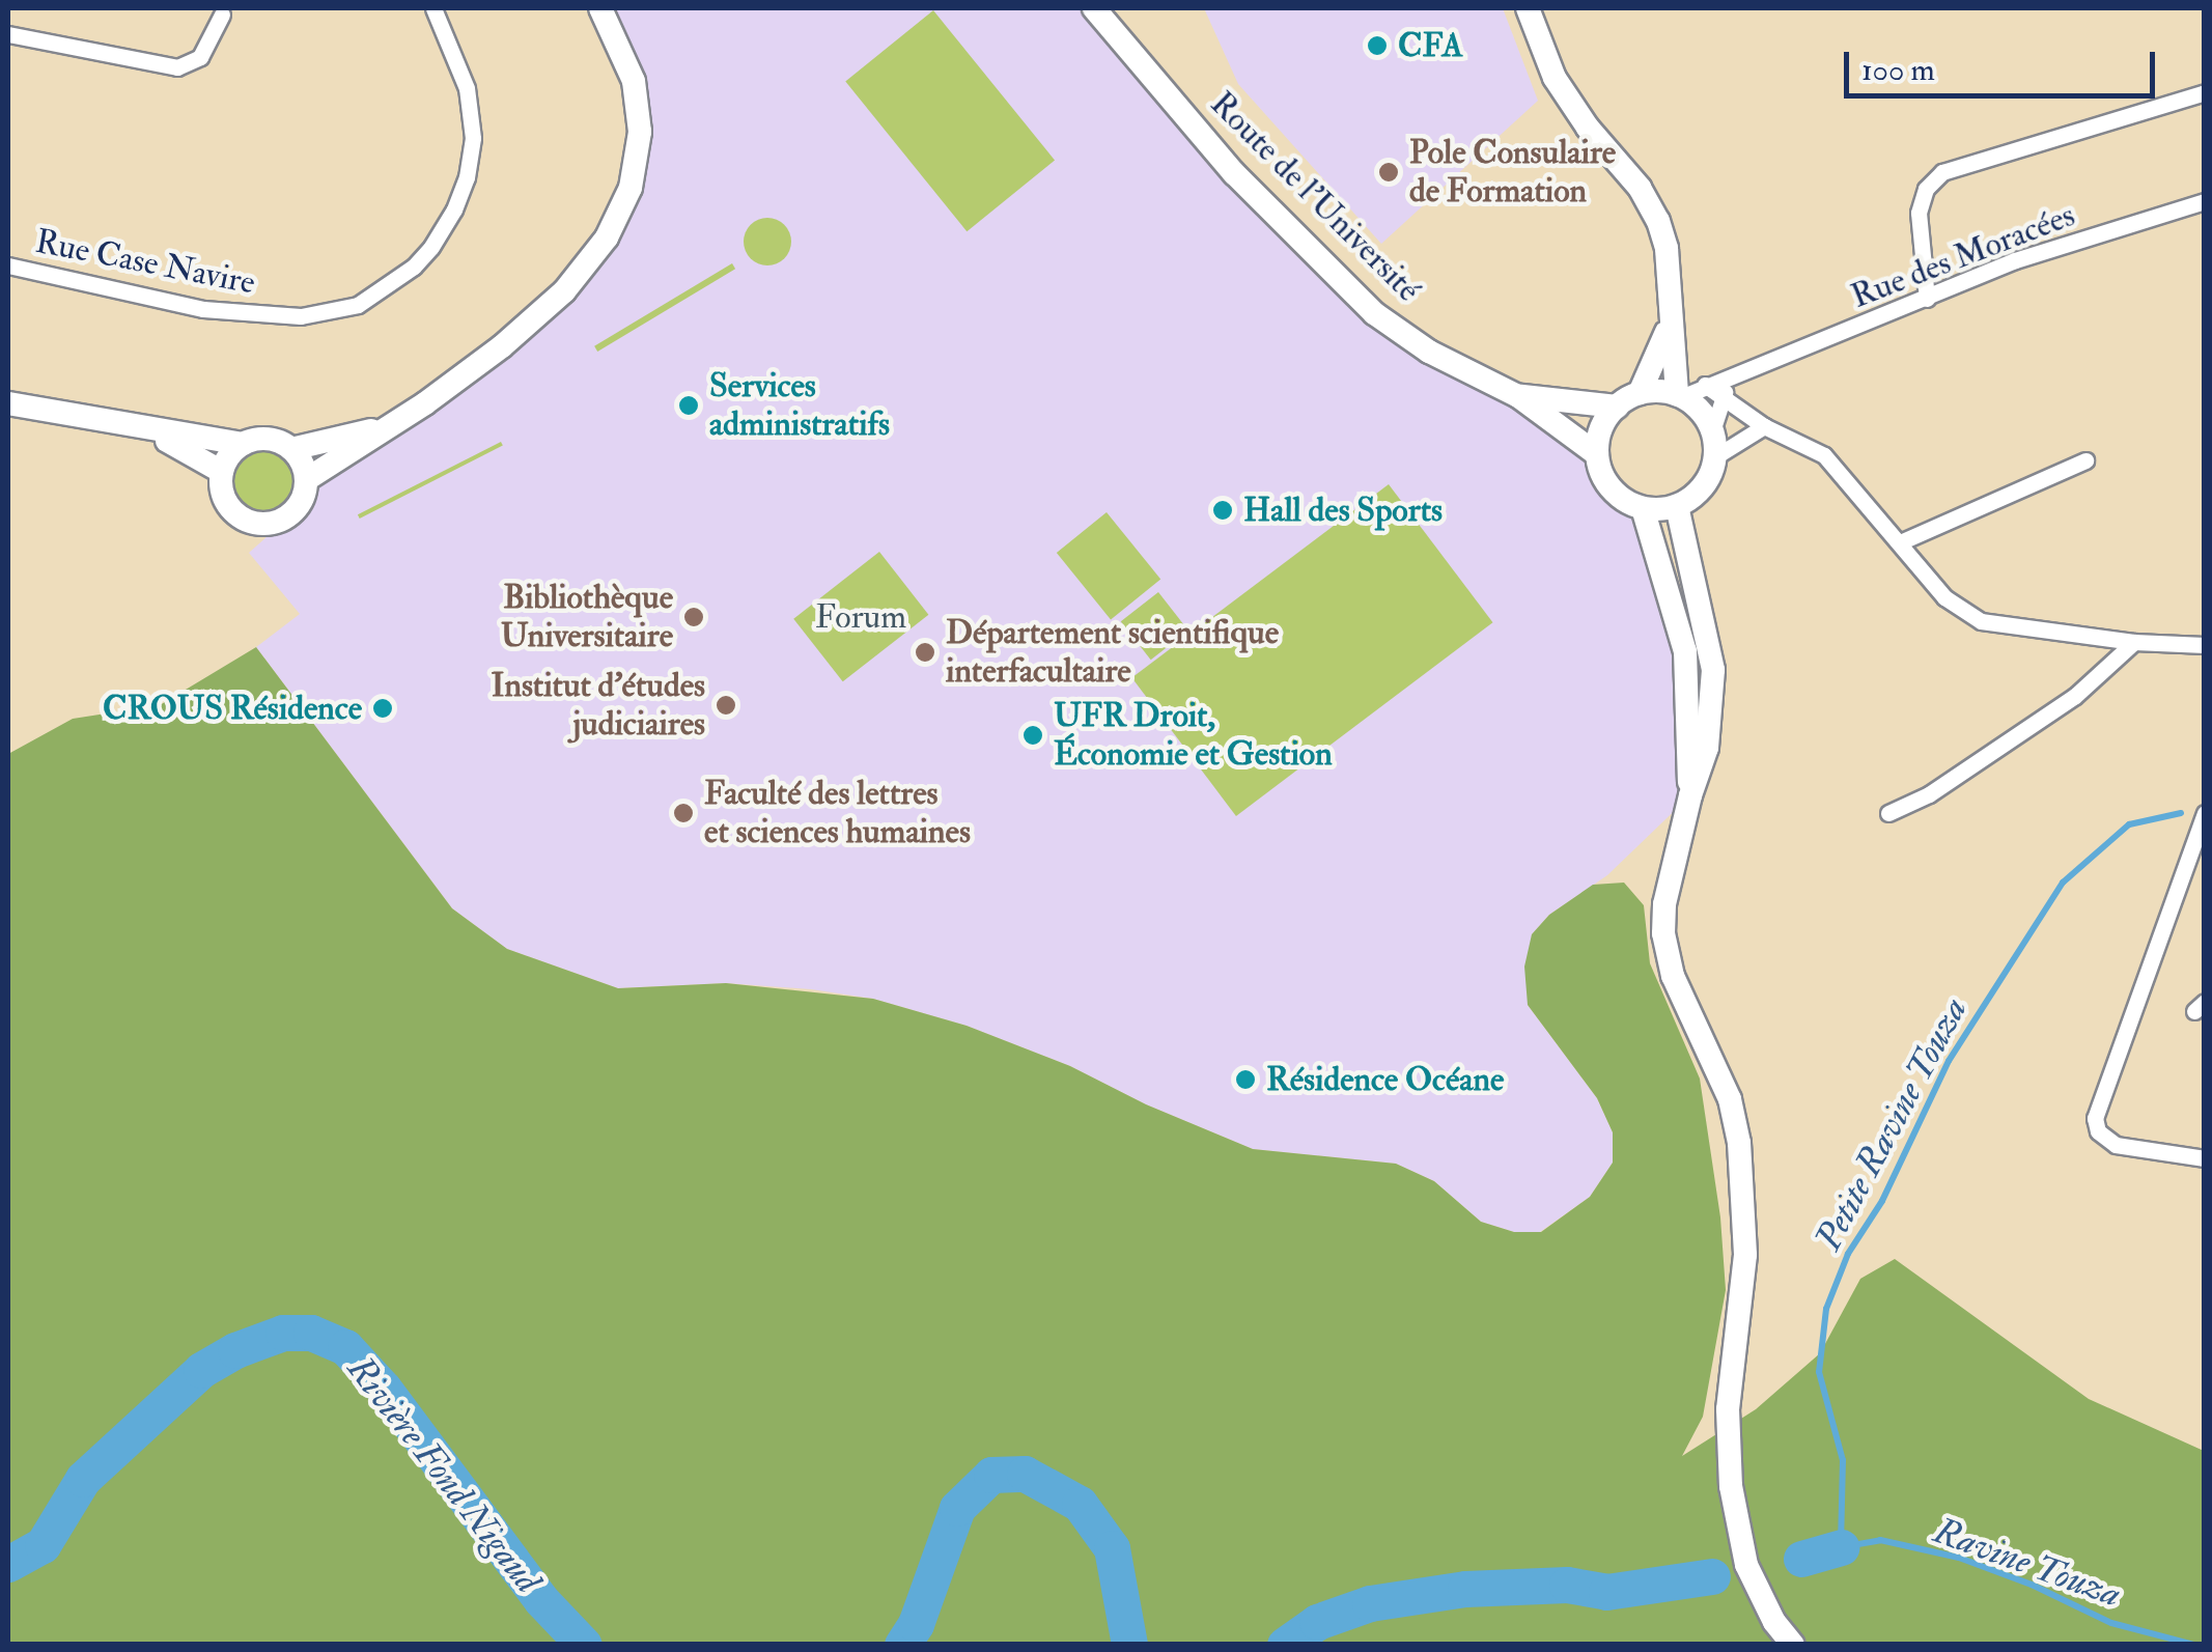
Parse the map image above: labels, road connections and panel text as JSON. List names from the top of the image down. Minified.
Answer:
{"streets":{"main road":["Route de l'Université"],"street":["Rue des Moracées","Rue Case Navire"]},"crossings":[["Route de l'Université","Rue des Moracées"]],"water":["Petite Ravine Touza","Rivière Fond Nigaud","Ravine Touza"],"parks":["Forum"],"places":["CFA","Pole Consulaire de Formation","Services administratifs","Hall des Sports","Bibliothèque Universitaire","Département scientifique interfacultaire","Institut d'études judiciaires","CROUS Résidence","UFR Droit, Économie et Gestion","Faculté des lettres et sciences humaines","Résidence Océane"],"scale_bar":"100 m"}
